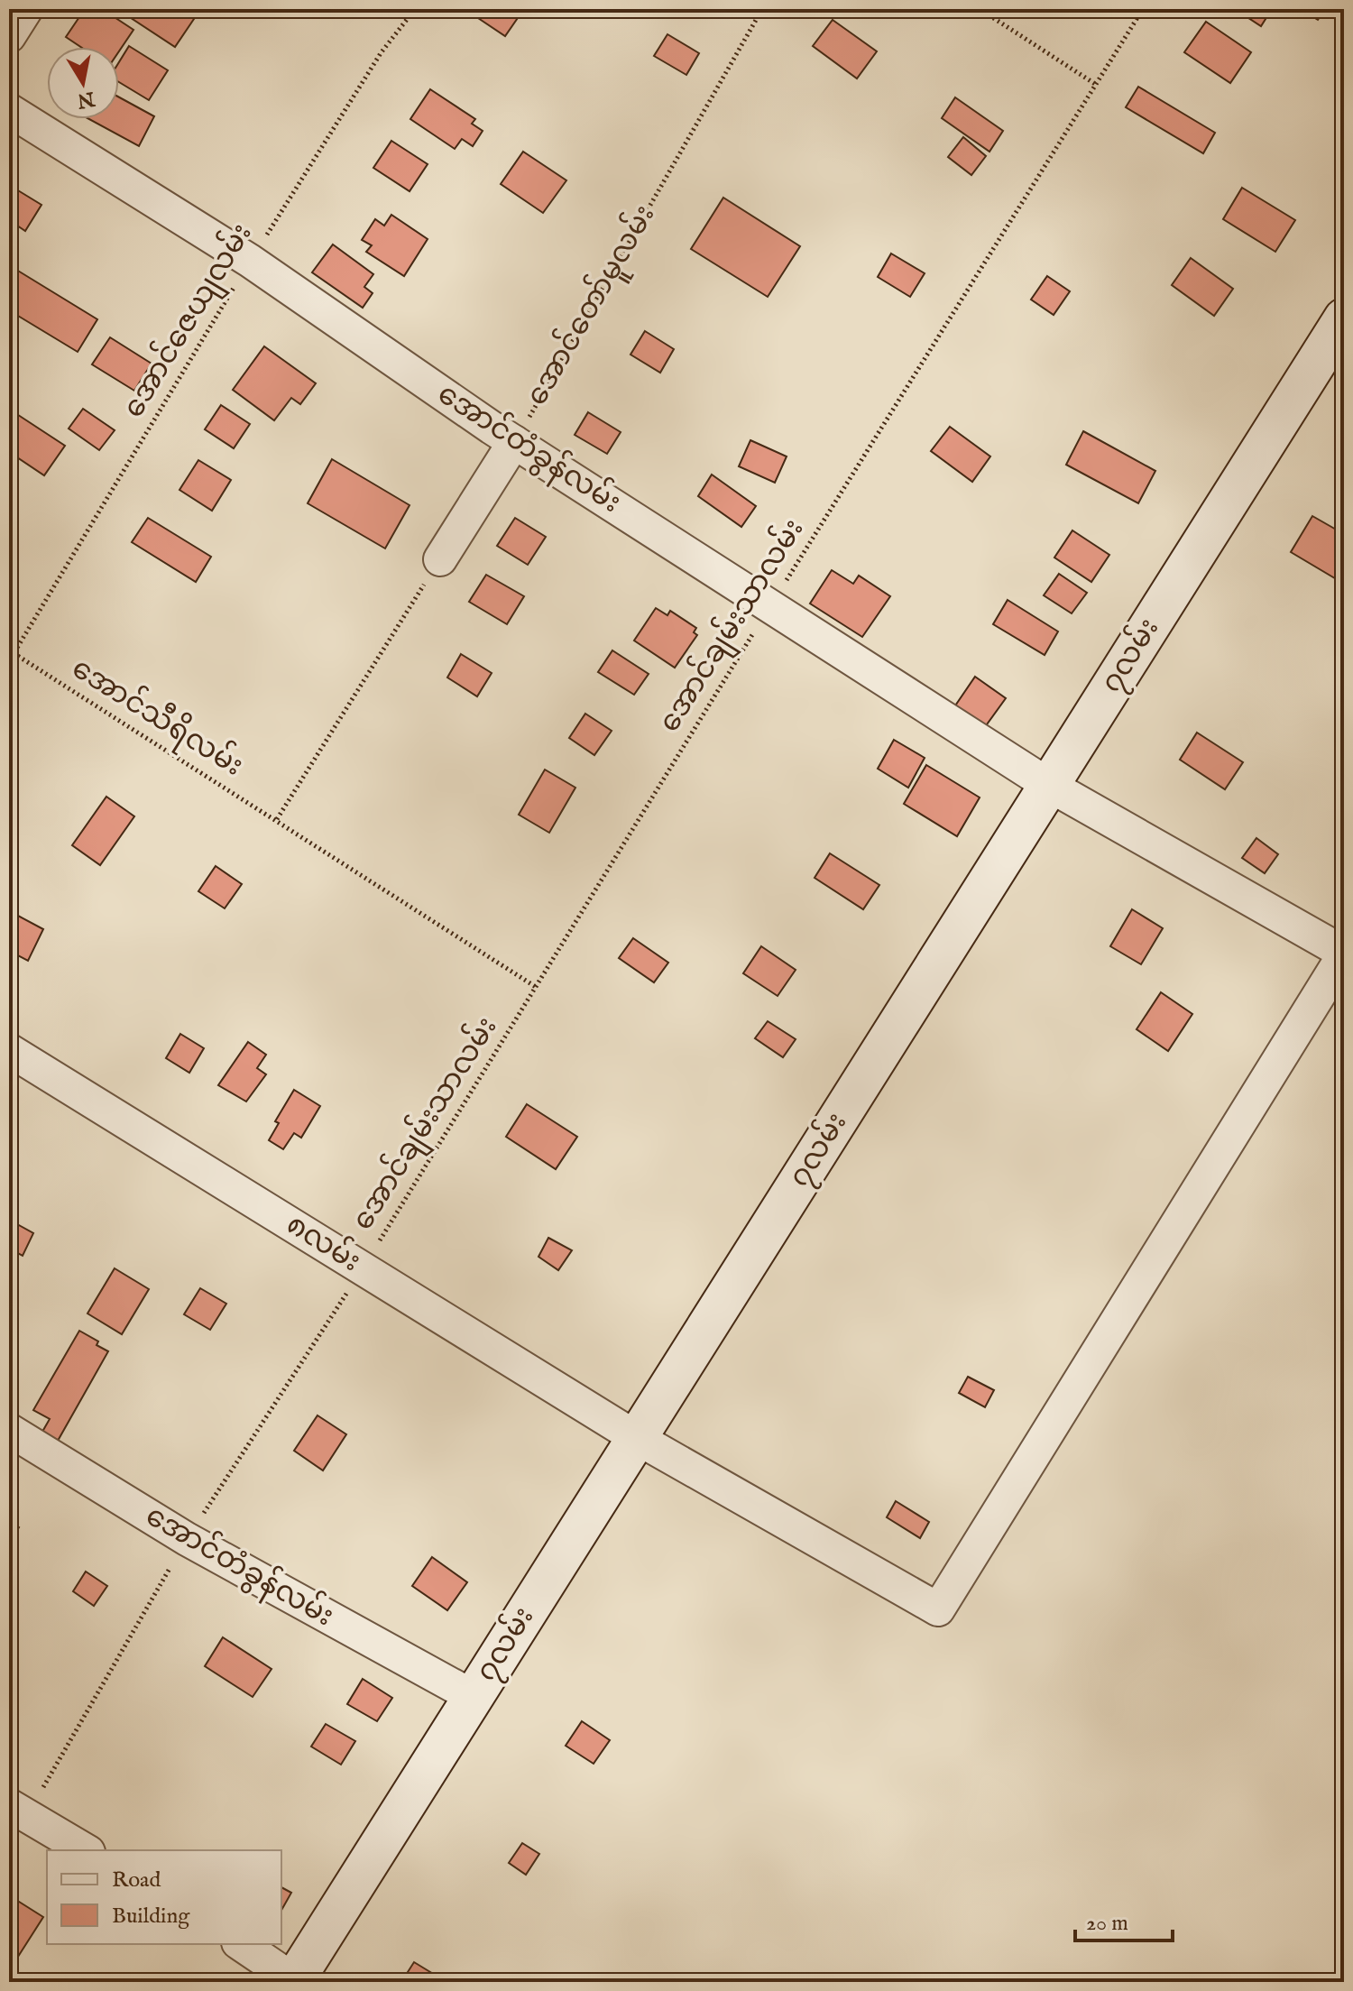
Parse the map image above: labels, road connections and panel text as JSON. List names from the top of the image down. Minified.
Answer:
{"streets":{"street":["အောင်တံခွန်လမ်း","၇လမ်း","၈လမ်း"],"path":["အောင်တော်မူလမ်း","အောင်ဇေယျလမ်း","အောင်ချမ်းသာလမ်း","အောင်သီရိလမ်း"]},"crossings":[["အောင်တော်မူလမ်း","အောင်တံခွန်လမ်း"],["အောင်ဇေယျလမ်း","အောင်တံခွန်လမ်း"],["အောင်ဇေယျလမ်း","အောင်သီရိလမ်း"],["အောင်တံခွန်လမ်း","အောင်ချမ်းသာလမ်း"],["အောင်တံခွန်လမ်း","၇လမ်း"],["အောင်တံခွန်လမ်း","၈လမ်း"],["အောင်ချမ်းသာလမ်း","အောင်သီရိလမ်း"],["အောင်ချမ်းသာလမ်း","၈လမ်း"],["၇လမ်း","၈လမ်း"]],"legend":["Road","Building"],"scale_bar":"20 m","north":"bottom"}
